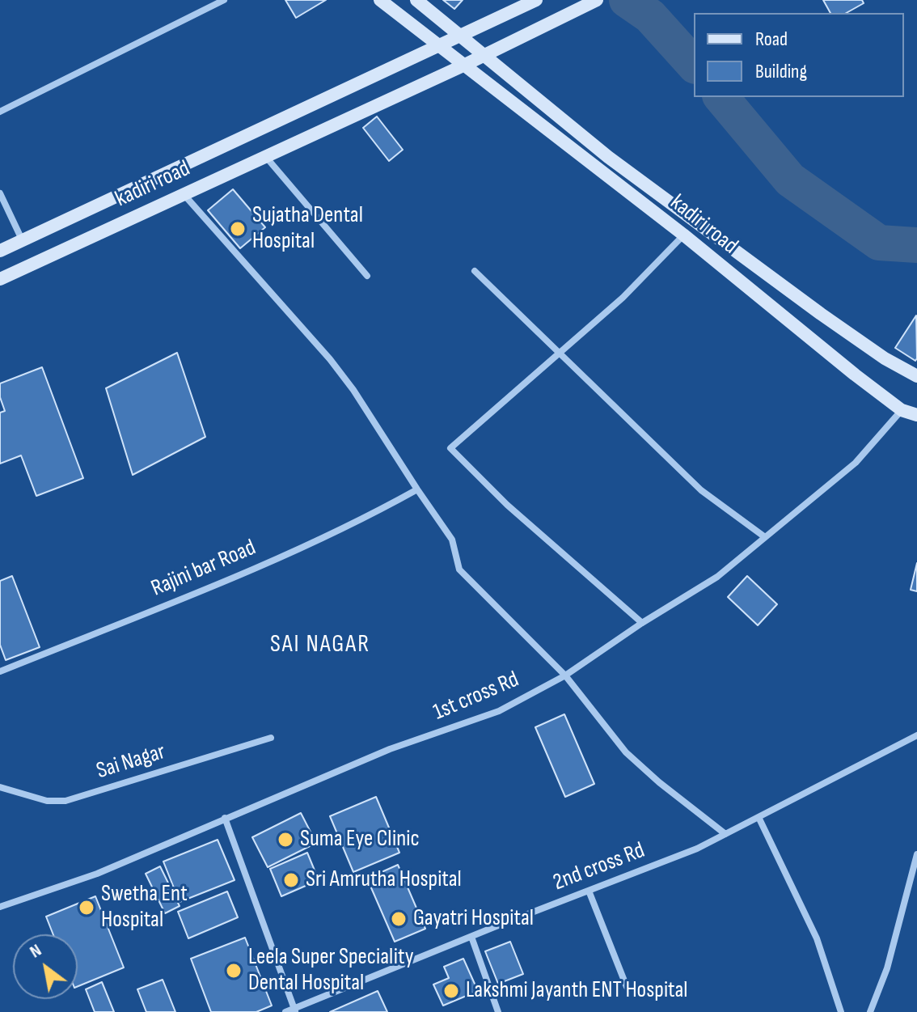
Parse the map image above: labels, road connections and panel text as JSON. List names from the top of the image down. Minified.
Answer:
{"streets":{"main road":["kadiri road"],"street":["Rajini bar Road","1st cross Rd","Sai Nagar","2nd cross Rd"]},"crossings":[["kadiri road","1st cross Rd"]],"districts":["SAI NAGAR"],"places":["Sujatha Dental Hospital","Suma Eye Clinic","Sri Amrutha Hospital","Swetha Ent Hospital","Gayatri Hospital","Leela Super Speciality Dental Hospital","Lakshmi Jayanth ENT Hospital"],"legend":["Road","Building"],"north":"top left"}
